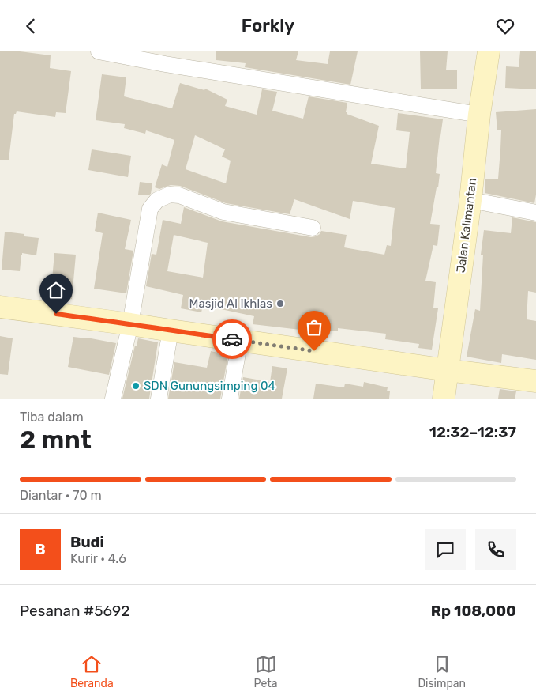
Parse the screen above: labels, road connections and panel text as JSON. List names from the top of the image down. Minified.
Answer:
{"streets":{"street":["Jalan Kalimantan"]},"places":["Masjid Al Ikhlas","SDN Gunungsimping 04"],"page":{"header":"Forkly","heading":["2 mnt","Tiba dalam","12:32–12:37"],"panel":["Budi","Kurir · 4.6","Pesanan #5692","Rp 108,000"],"bar":"Diantar · 70 m","round":"B","tabs":["Beranda","Peta","Disimpan"]}}
